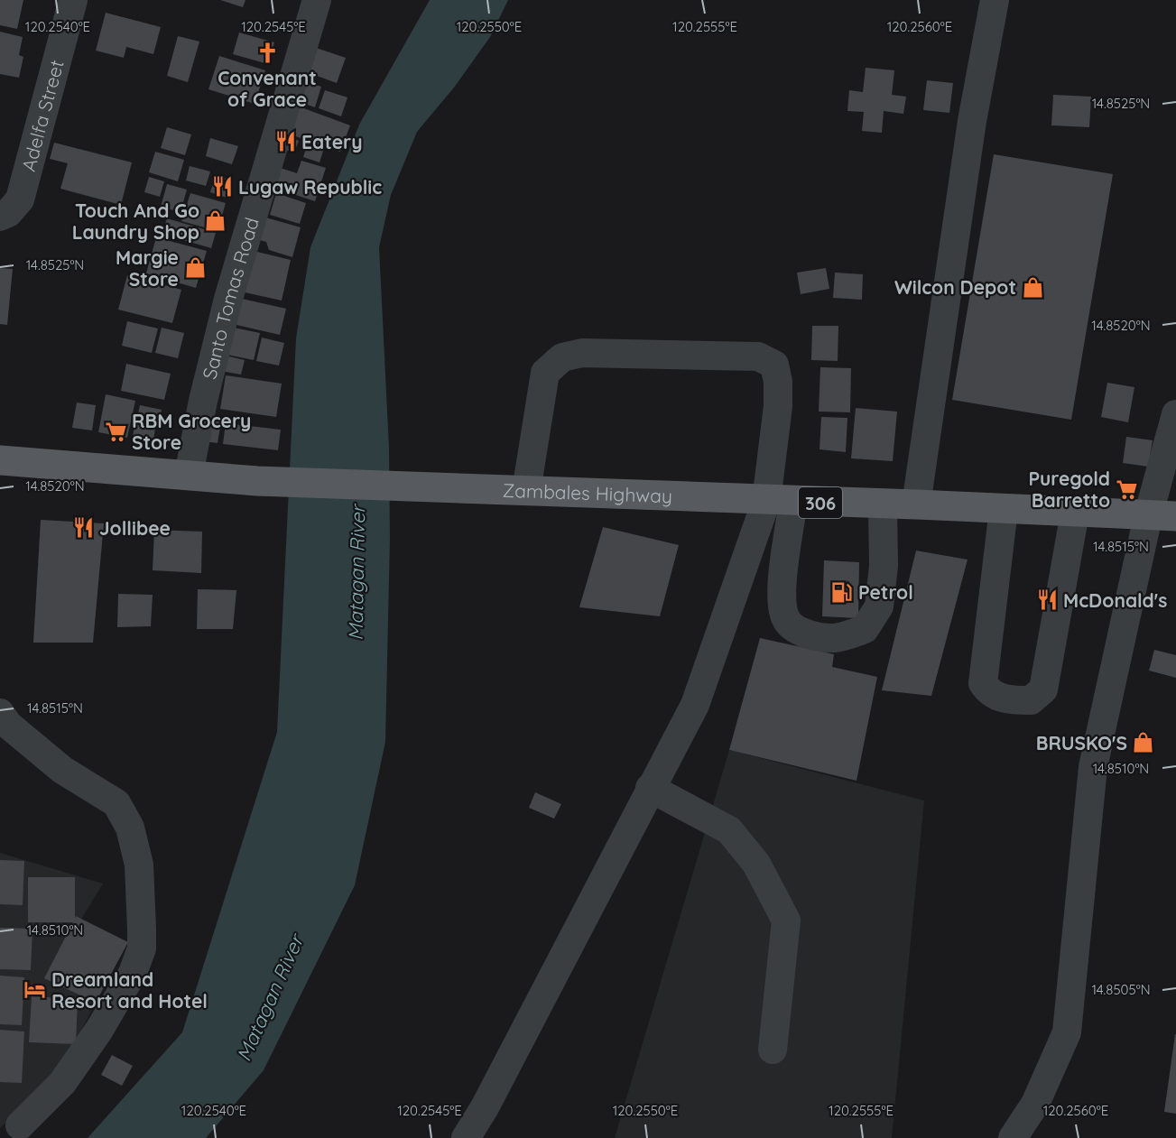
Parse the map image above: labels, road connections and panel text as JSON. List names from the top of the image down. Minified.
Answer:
{"streets":{"main road":["Zambales Highway","306"],"street":["Adelfa Street","Santo Tomas Road"]},"crossings":[["Santo Tomas Road","Zambales Highway"]],"water":["Matagan River"],"places":{"church":["Convenant of Grace"],"restaurant":["Eatery","Lugaw Republic","Jollibee","McDonald's"],"shop":["Touch And Go Laundry Shop","Margie Store","Wilcon Depot","BRUSKO'S"],"supermarket":["RBM Grocery Store","Puregold Barretto"],"fuel station":["Petrol"],"hotel":["Dreamland Resort and Hotel"]},"coordinates":["120.2540°E","120.2545°E","120.2550°E","120.2555°E","120.2560°E","14.8525°N","14.8520°N","14.8515°N","14.8510°N","14.8505°N"]}
